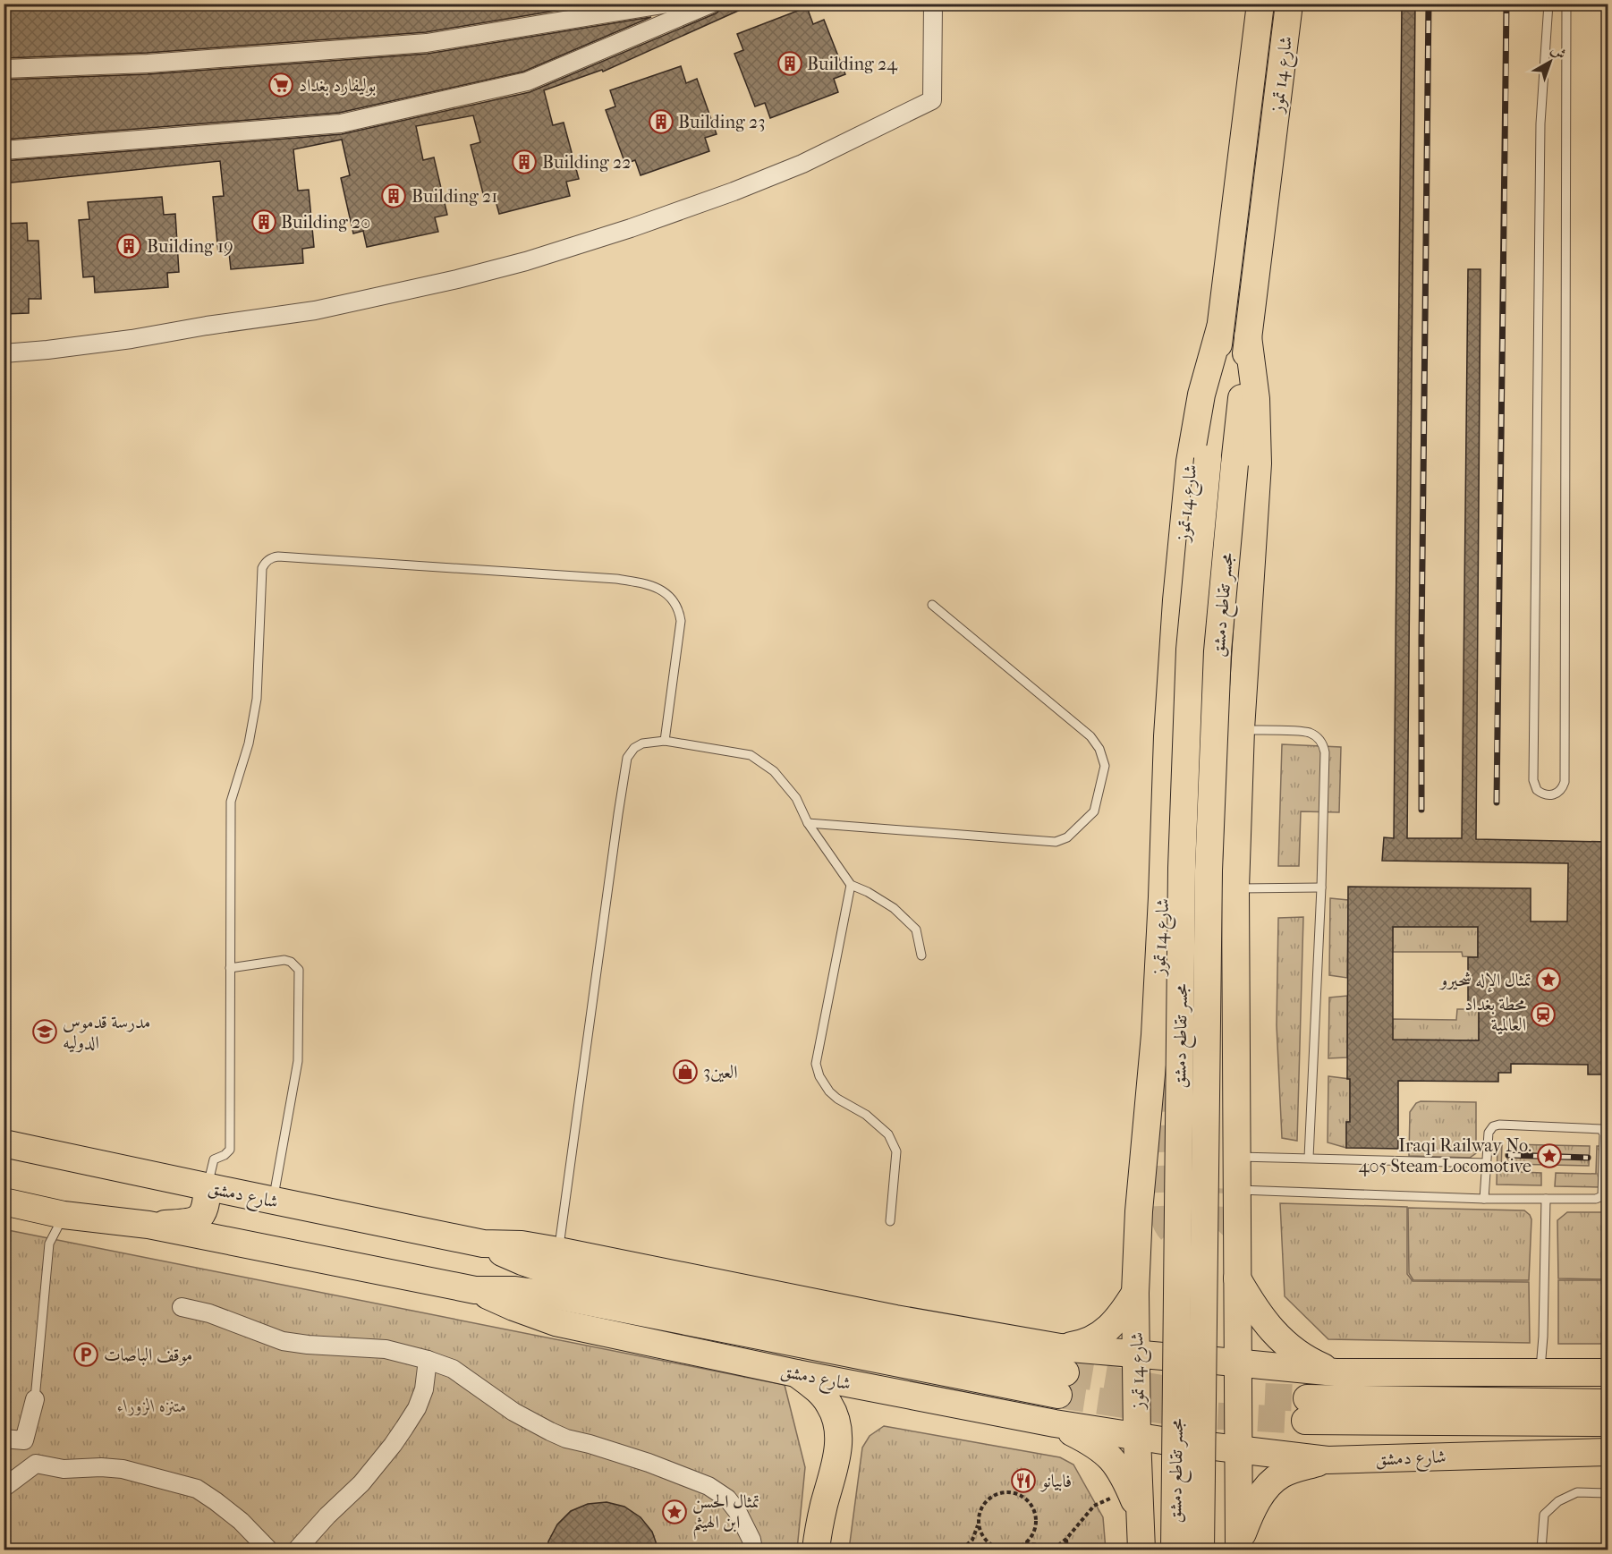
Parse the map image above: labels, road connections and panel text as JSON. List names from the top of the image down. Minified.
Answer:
{"streets":{"main road":["شارع 14 تموز","مجسر تقاطع دمشق","شارع دمشق"]},"crossings":[["شارع 14 تموز","مجسر تقاطع دمشق"],["شارع 14 تموز","شارع دمشق"]],"parks":["متنزه الزوراء"],"places":{"building":["Building 24","Building 23","Building 22","Building 21","Building 20","Building 19"],"supermarket":["بوليفارد بغداد"],"place":["تمثال الإله شحيرو","Iraqi Railway No. 405 Steam Locomotive","تمثال الحسن ابن الهيثم"],"station":["محطة بغداد العالمية"],"school or university":["مدرسة قدموس الدوليه"],"shop":["العين3"],"parking":["موقف الباصات"],"restaurant":["فابيانو"]},"north":"top right"}
